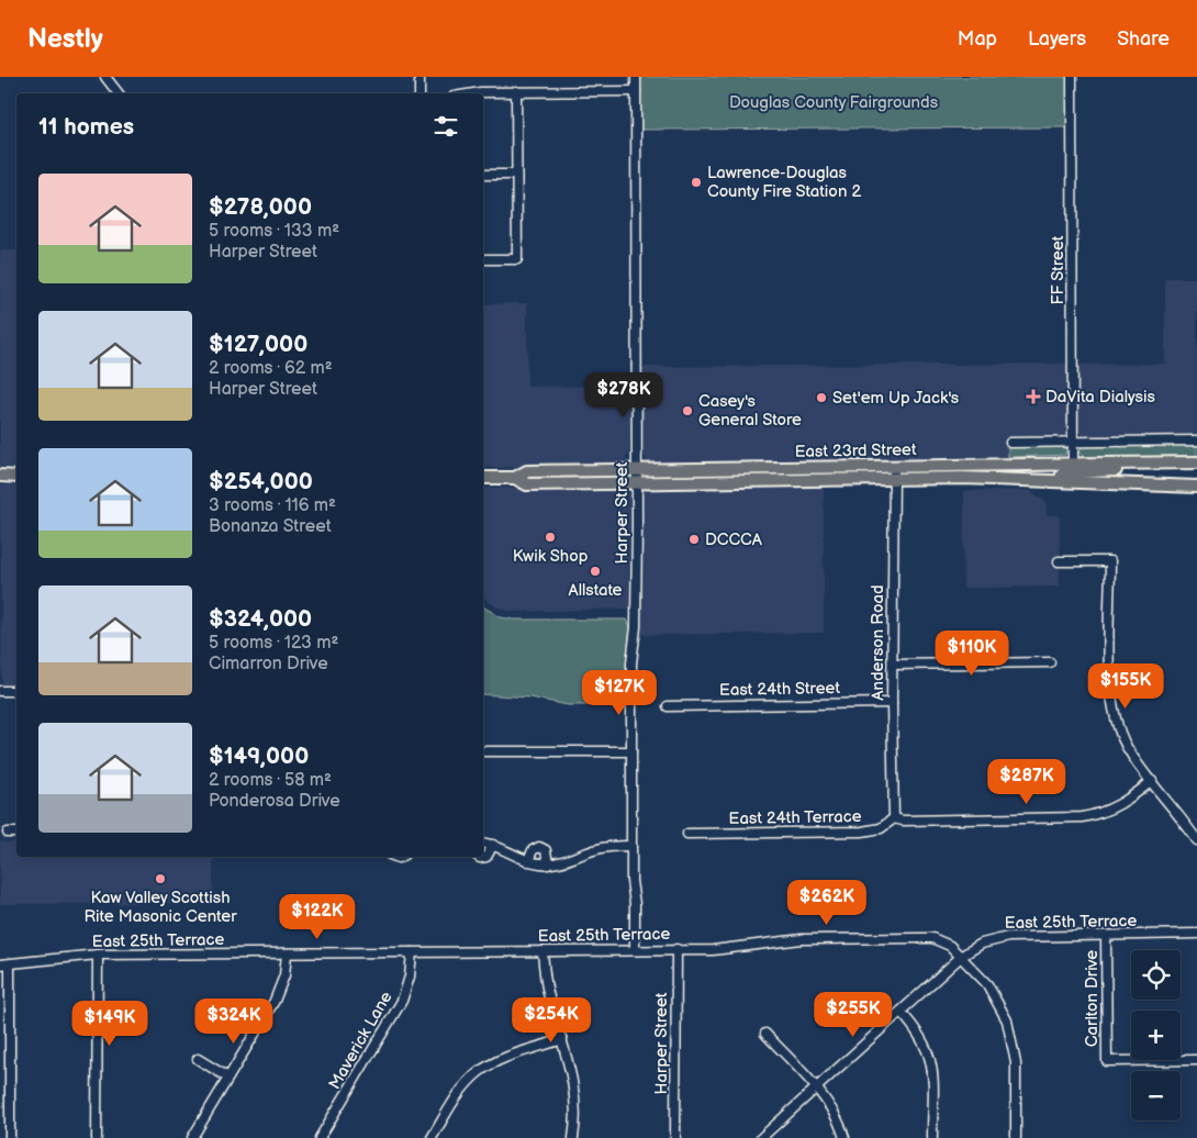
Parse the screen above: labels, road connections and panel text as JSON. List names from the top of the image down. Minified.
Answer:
{"streets":{"main road":["East 23rd Street"],"street":["FF Street","Harper Street","Anderson Road","East 24th Street","East 24th Terrace","East 25th Terrace","Carlton Drive","Maverick Lane"]},"crossings":[["FF Street","East 23rd Street"],["East 23rd Street","Harper Street"],["East 23rd Street","Anderson Road"],["Harper Street","East 25th Terrace"],["Anderson Road","East 24th Street"],["Anderson Road","East 24th Terrace"],["East 25th Terrace","Carlton Drive"],["East 25th Terrace","Maverick Lane"]],"parks":["Douglas County Fairgrounds"],"places":{"other":["Lawrence-Douglas County Fire Station 2","Set'em Up Jack's","Casey's General Store","Kwik Shop","DCCCA","Allstate","Kaw Valley Scottish Rite Masonic Center"],"health":["DaVita Dialysis"]},"page":{"header":"Nestly","nav":["Map","Layers","Share"],"heading":"11 homes","list":[{"name":"$278,000","note":"5 rooms · 133 m² · Harper Street"},{"name":"$127,000","note":"2 rooms · 62 m² · Harper Street"},{"name":"$254,000","note":"3 rooms · 116 m² · Bonanza Street"},{"name":"$324,000","note":"5 rooms · 123 m² · Cimarron Drive"},{"name":"$149,000","note":"2 rooms · 58 m² · Ponderosa Drive"}],"price":["$278K","$110K","$155K","$127K","$287K","$262K","$122K","$255K","$254K","$324K","$149K"],"map_buttons":["+","−"]}}
